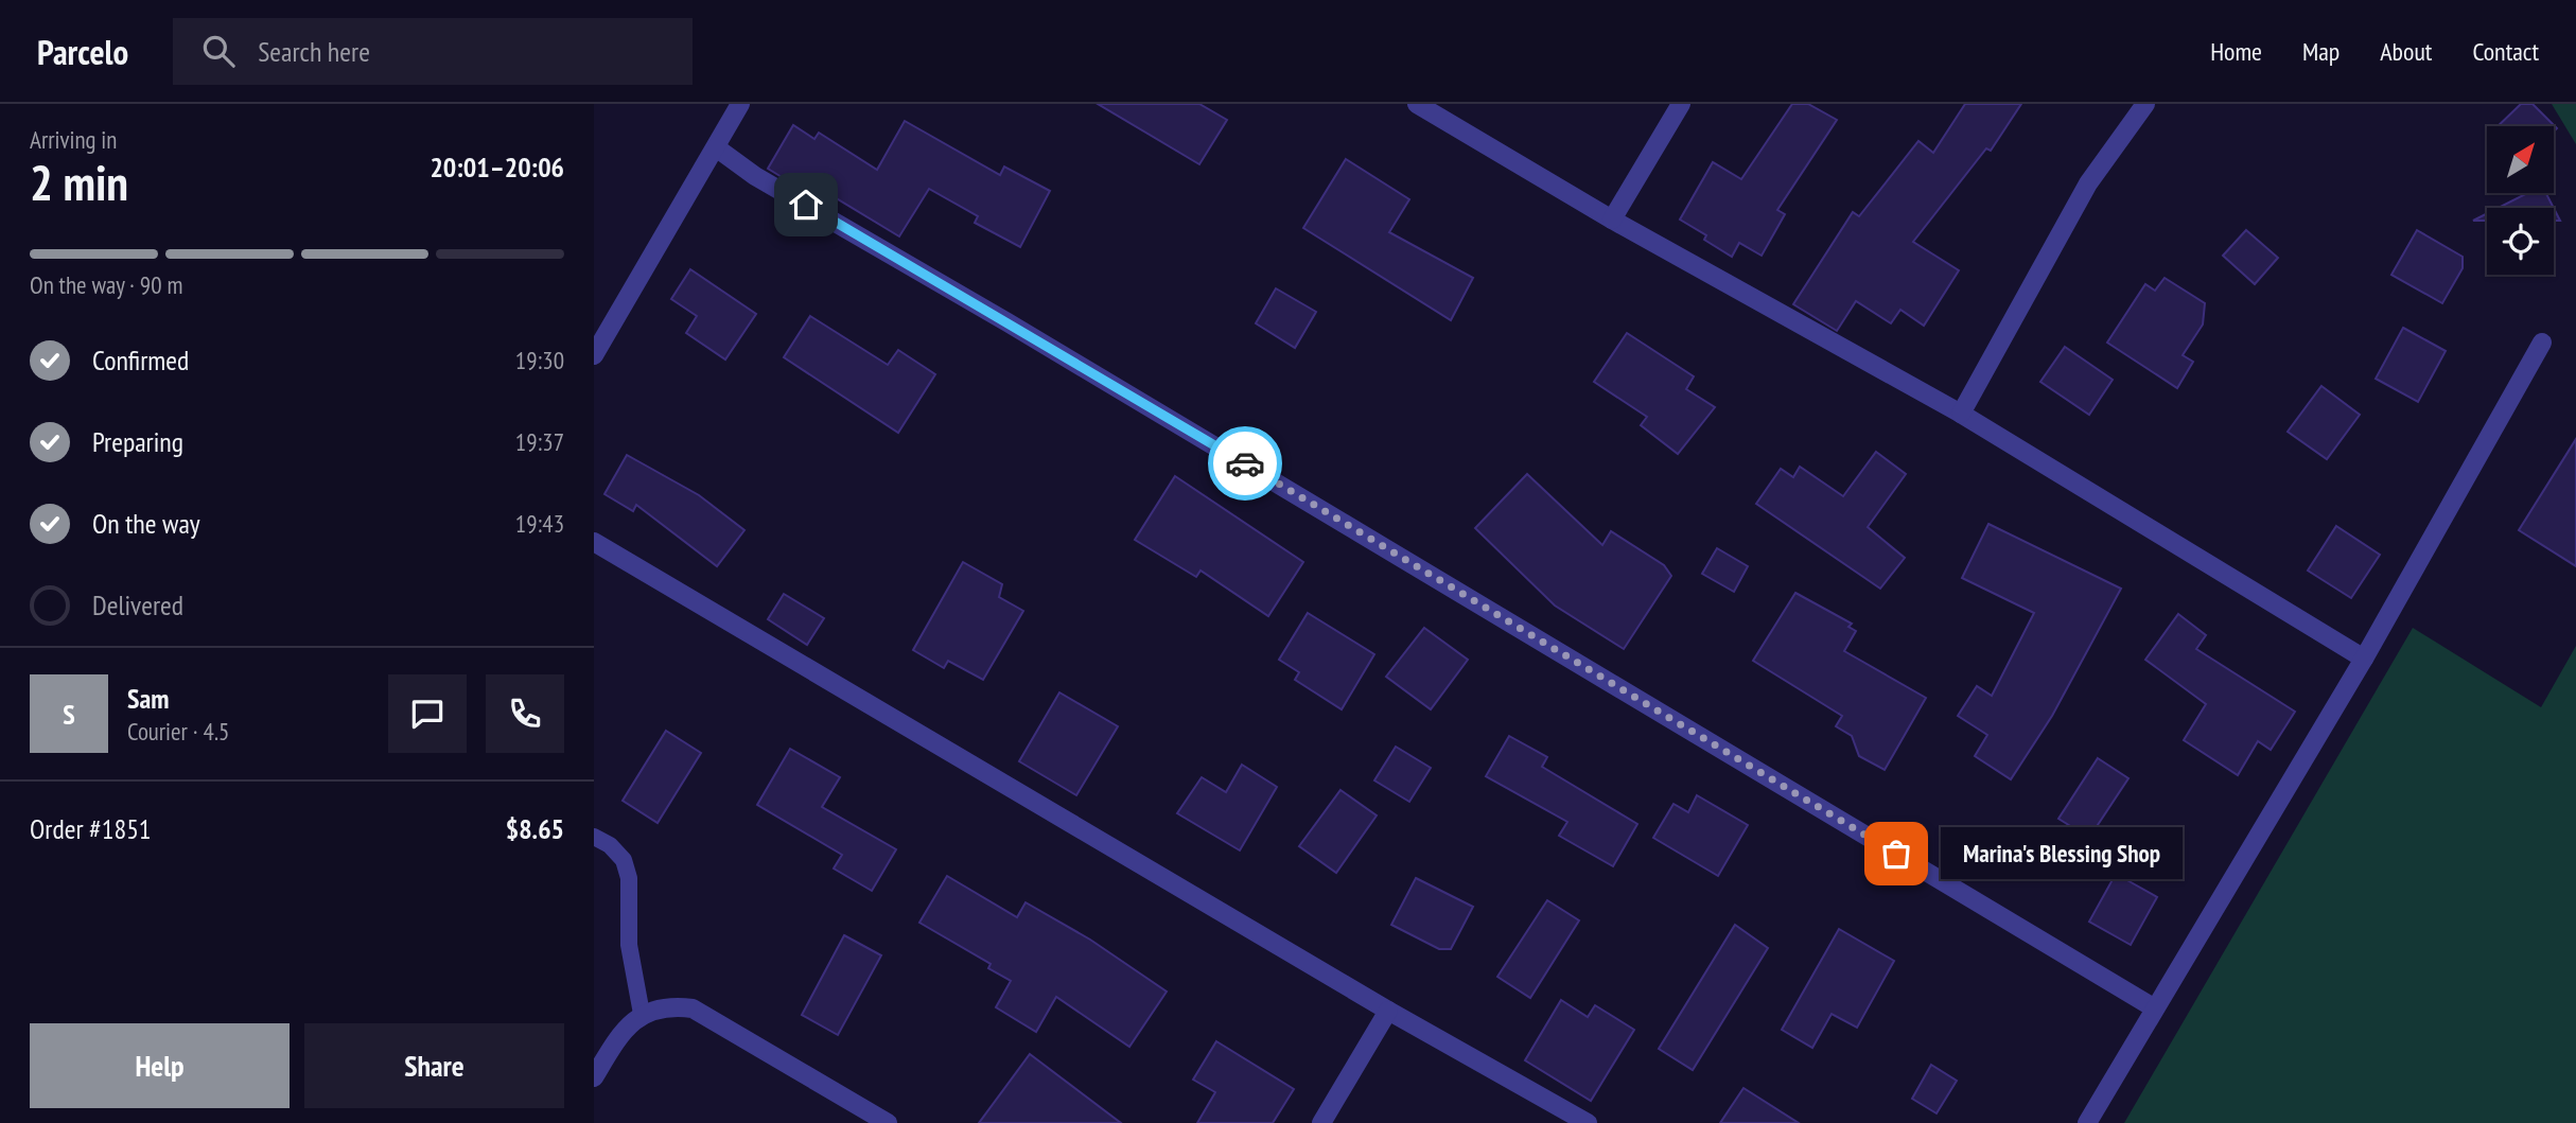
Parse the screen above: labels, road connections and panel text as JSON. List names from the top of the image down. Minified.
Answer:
{"places":["Marina's Blessing Shop"],"north":"top right","page":{"header":"Parcelo","search":"Search here","nav":["Home","Map","About","Contact"],"heading":["2 min","Arriving in","20:01–20:06"],"panel":["Sam","Courier · 4.5","Order #1851","$8.65"],"bar":"On the way · 90 m","list":[["Confirmed","19:30"],["Preparing","19:37"],["On the way","19:43"],"Delivered"],"round":"S","bubble":"Marina's Blessing Shop","buttons":["Help","Share"]}}
